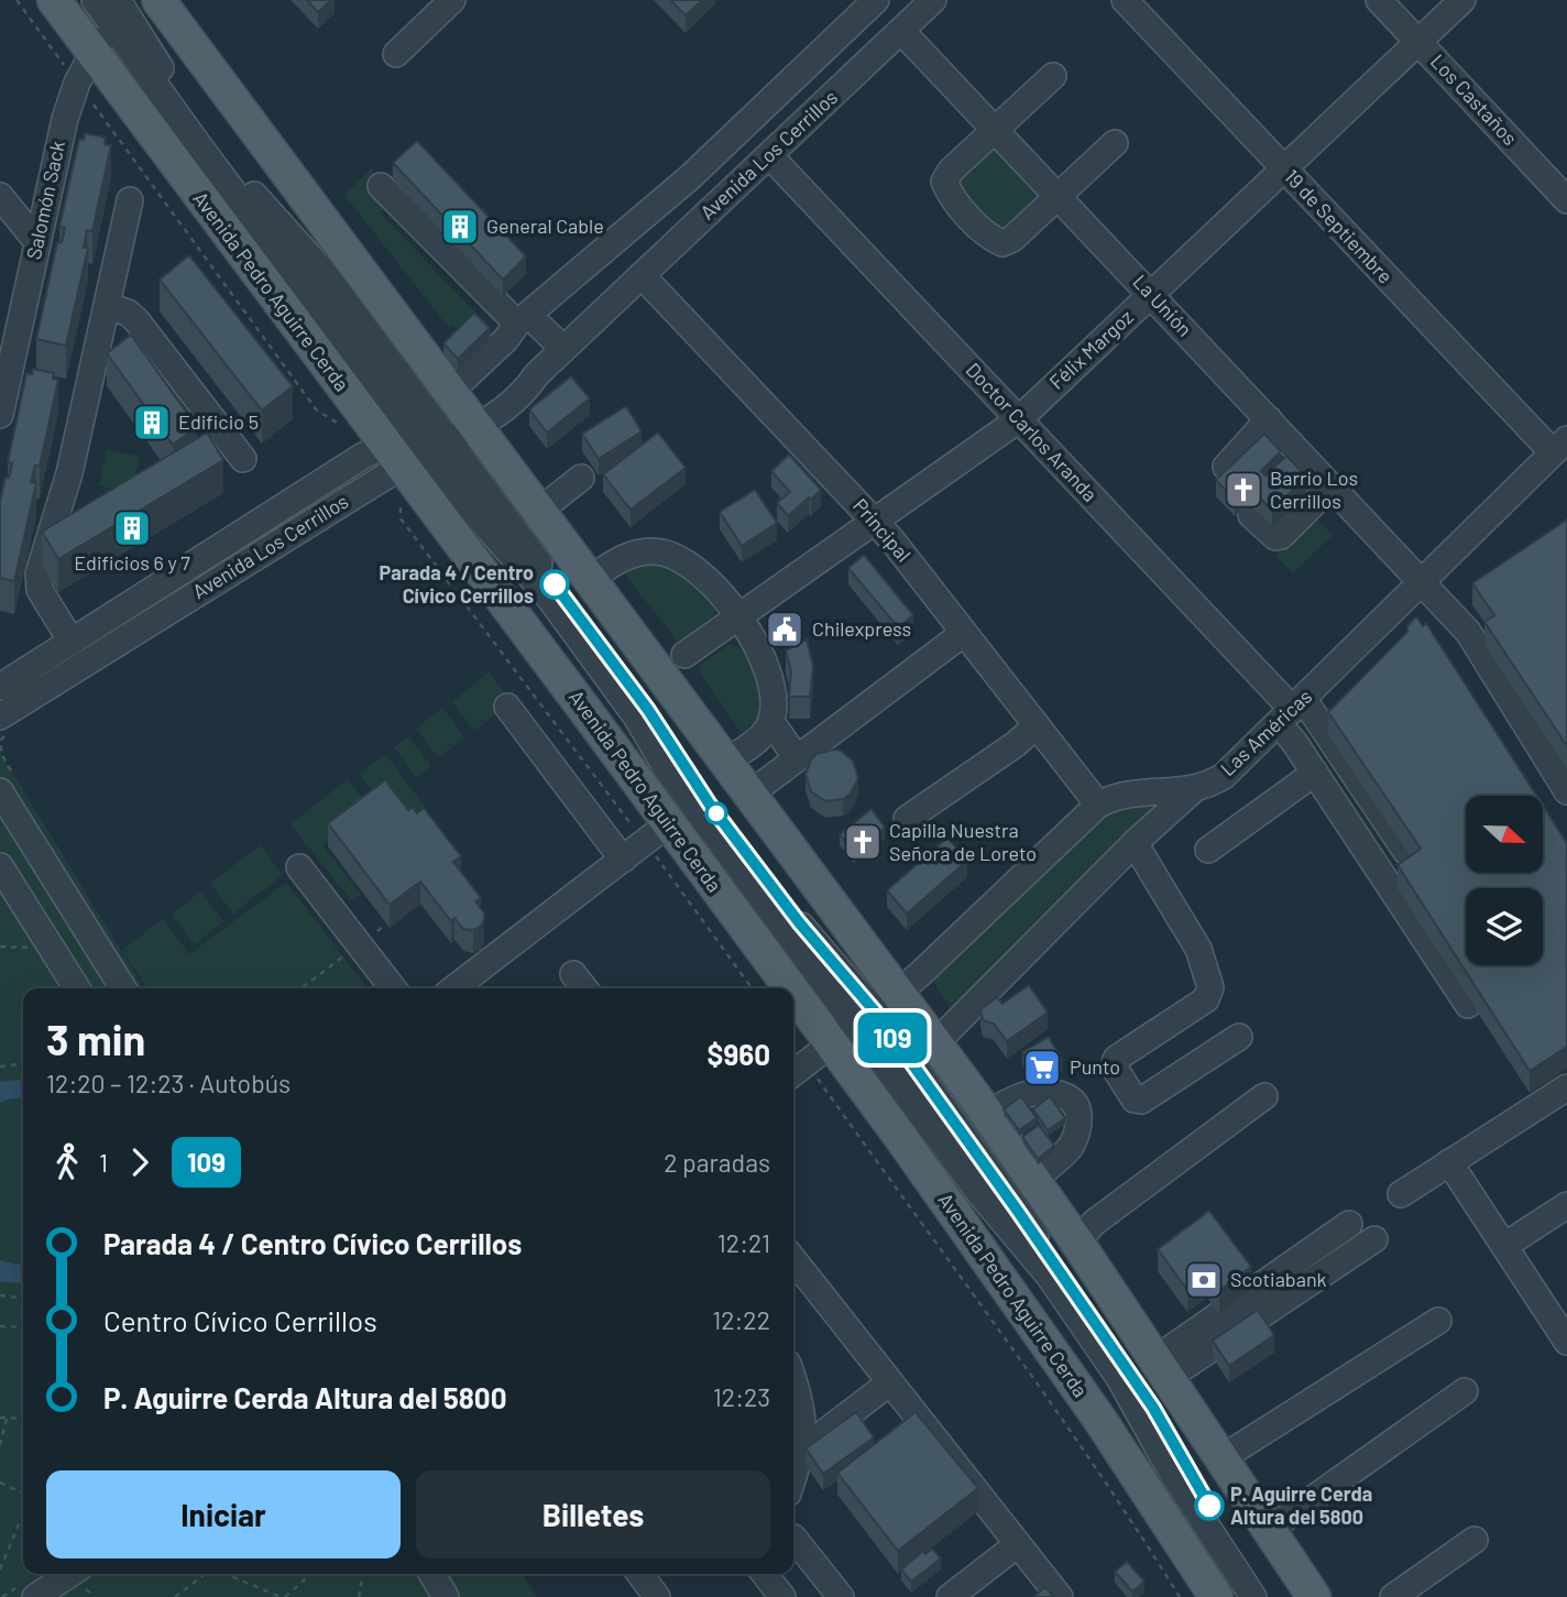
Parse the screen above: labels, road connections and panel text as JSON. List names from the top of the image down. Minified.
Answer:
{"streets":{"main road":["Avenida Pedro Aguirre Cerda"],"street":["Los Castaños","Avenida Los Cerrillos","Salomón Sack","19 de Septiembre","La Unión","Félix Margoz","Doctor Carlos Aranda","Principal","Las Américas"]},"crossings":[["Los Castaños","Félix Margoz"],["Avenida Los Cerrillos","Avenida Pedro Aguirre Cerda"],["Avenida Los Cerrillos","La Unión"],["Avenida Los Cerrillos","Doctor Carlos Aranda"],["Avenida Los Cerrillos","Principal"],["Salomón Sack","Avenida Pedro Aguirre Cerda"],["19 de Septiembre","Félix Margoz"],["19 de Septiembre","Las Américas"],["Avenida Pedro Aguirre Cerda","Las Américas"],["La Unión","Félix Margoz"],["La Unión","Las Américas"],["Félix Margoz","Doctor Carlos Aranda"],["Félix Margoz","Principal"],["Doctor Carlos Aranda","Las Américas"],["Principal","Las Américas"]],"places":{"building":["General Cable","Edificio 5","Edificios 6 y 7"],"church":["Barrio Los Cerrillos","Capilla Nuestra Señora de Loreto"],"other":["Parada 4 / Centro Cívico Cerrillos","P. Aguirre Cerda Altura del 5800"],"public building":["Chilexpress"],"supermarket":["Punto"],"bank":["Scotiabank"]},"lines":["bus line 109"],"north":"right","page":{"on_map":"109","heading":["3 min","12:20 – 12:23 · Autobús","$960"],"legs":["1","109","2 paradas"],"list":[{"name":"Parada 4 / Centro Cívico Cerrillos","value":"12:21"},{"name":"Centro Cívico Cerrillos","value":"12:22"},{"name":"P. Aguirre Cerda Altura del 5800","value":"12:23"}],"buttons":["Iniciar","Billetes"]}}
